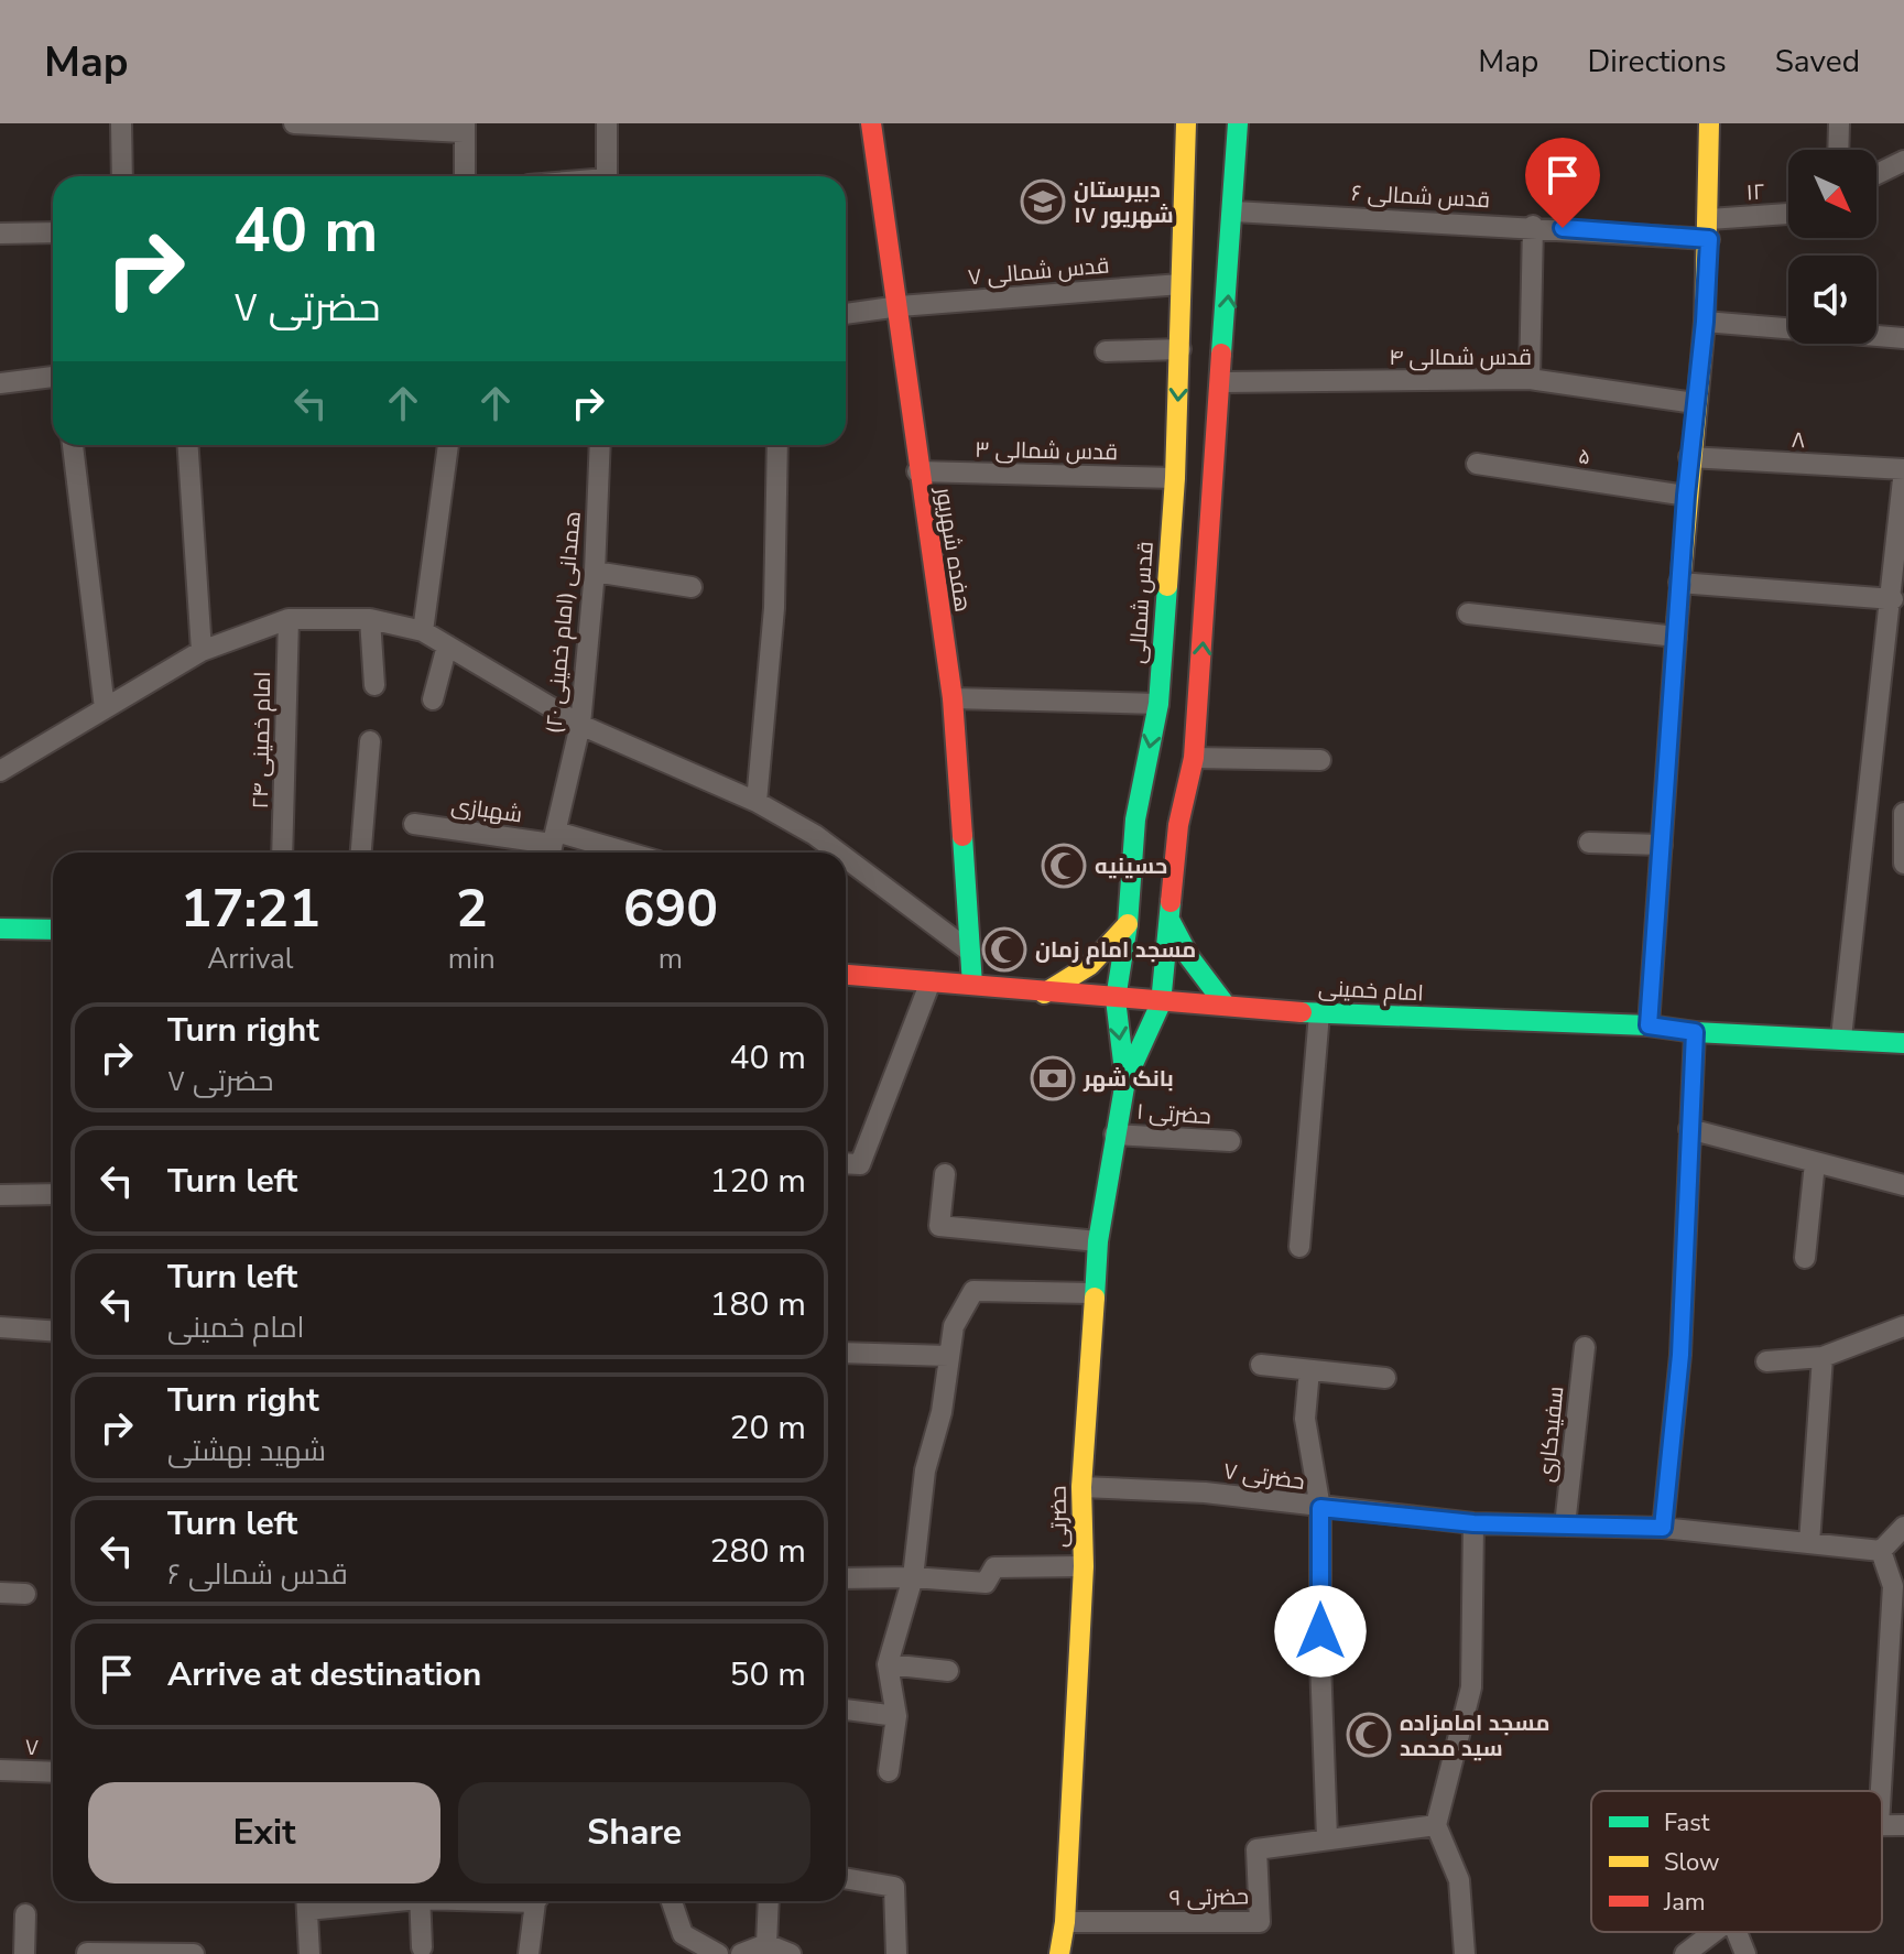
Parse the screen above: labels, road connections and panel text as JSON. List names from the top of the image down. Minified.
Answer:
{"streets":{"main road":["هفده شهریور","قدس شمالی","امام خمینی","حضرتی"],"street":["۱۲","قدس شمالی ۶","۷ قدس شمالی","قدس شمالی ۴","۸","۳ قدس شمالی","۵","همدانی (امام خمینی ۲۰)","امام خمینی ۲۴","شهبازی","حضرتی ۱","سفیدکاری","حضرتی ۷","۷","حضرتی ۹"]},"crossings":[["۱۲","قدس شمالی ۶"],["۷ قدس شمالی","هفده شهریور"],["۷ قدس شمالی","قدس شمالی"],["۳ قدس شمالی","هفده شهریور"],["۳ قدس شمالی","قدس شمالی"],["هفده شهریور","امام خمینی"],["قدس شمالی","امام خمینی"],["قدس شمالی","حضرتی"],["همدانی (امام خمینی ۲۰)","شهبازی"],["حضرتی ۱","حضرتی"],["سفیدکاری","حضرتی ۷"],["حضرتی ۷","حضرتی"],["حضرتی","حضرتی ۹"]],"places":{"school or university":["دبیرستان ۱۷ شهریور"],"mosque":["حسینیه","مسجد امام زمان","مسجد امامزاده سید محمد"],"bank":["بانک شهر"]},"legend":["Fast","Slow","Jam"],"north":"bottom right","page":{"header":"Map","nav":["Map","Directions","Saved"],"turn":["40 m","حضرتی ۷"],"eta":["17:21","Arrival","2","min","690","m"],"list":[{"name":"Turn right","note":"حضرتی ۷","value":"40 m"},{"name":"Turn left","value":"120 m"},{"name":"Turn left","note":"امام خمینی","value":"180 m"},{"name":"Turn right","note":"شهید بهشتی","value":"20 m"},{"name":"Turn left","note":"قدس شمالی ۶","value":"280 m"},{"name":"Arrive at destination","value":"50 m"}],"buttons":["Exit","Share"]}}
